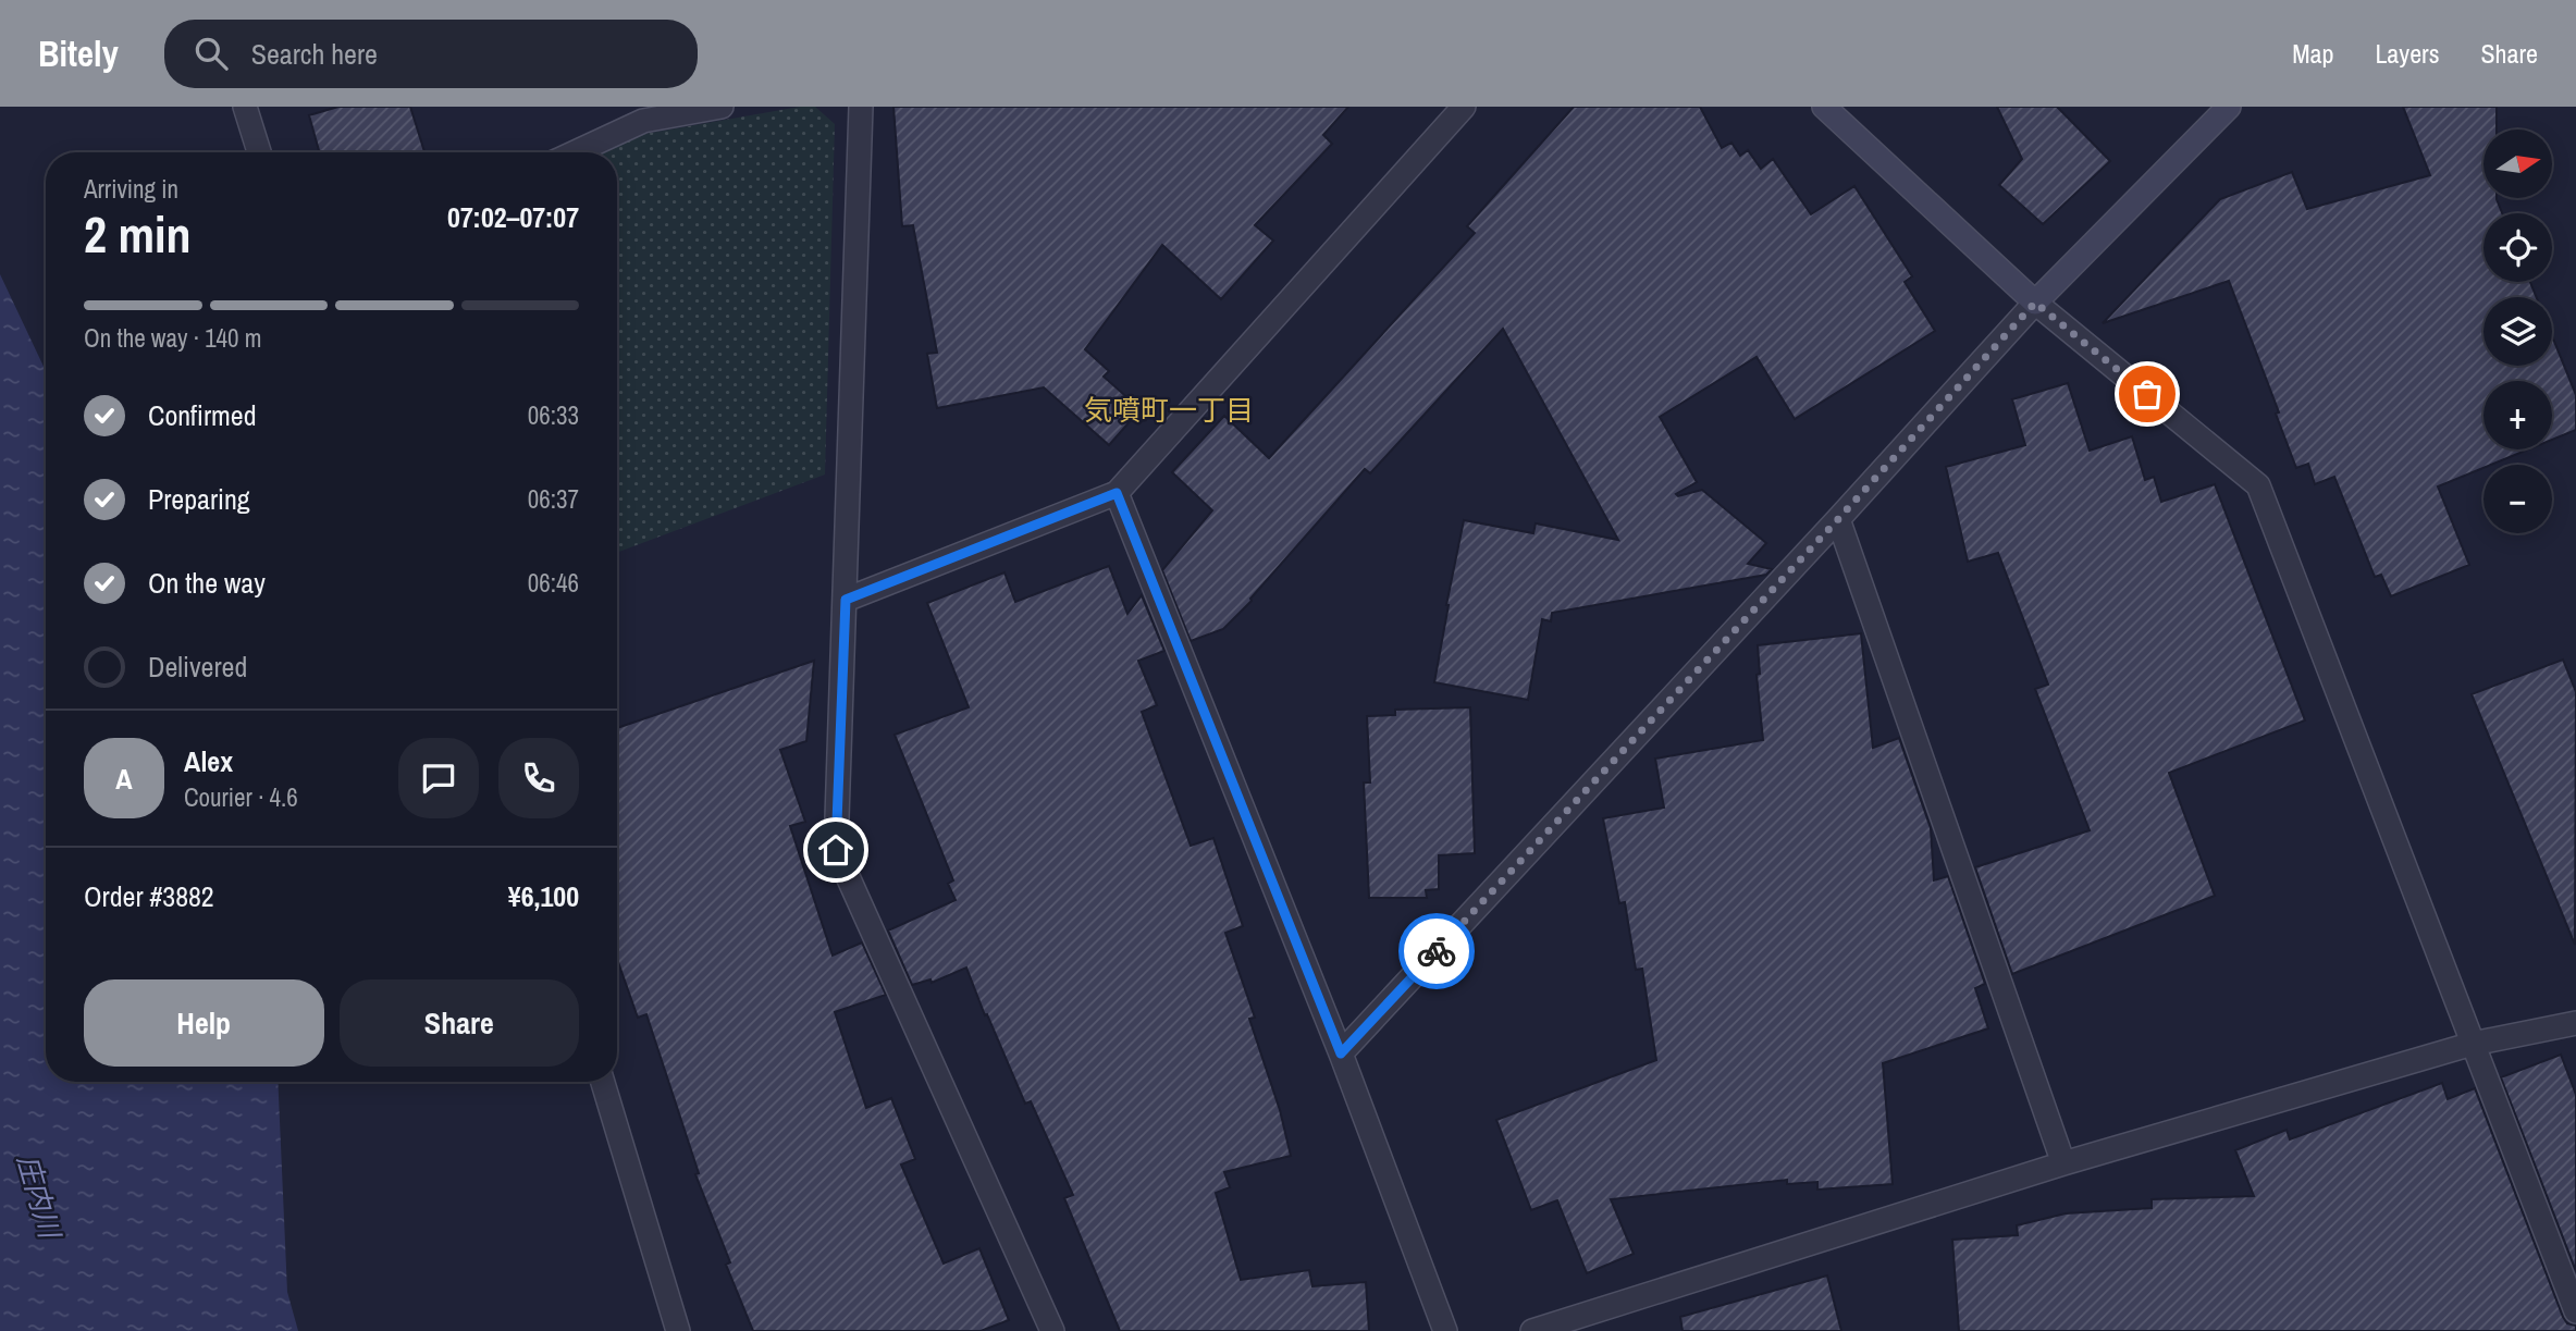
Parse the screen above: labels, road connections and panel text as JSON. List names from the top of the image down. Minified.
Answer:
{"districts":["気噴町一丁目"],"water":["庄内川"],"north":"right","page":{"header":"Bitely","search":"Search here","nav":["Map","Layers","Share"],"map_buttons":["+","−"],"heading":["2 min","Arriving in","07:02–07:07"],"panel":["Alex","Courier · 4.6","Order #3882","¥6,100"],"bar":"On the way · 140 m","list":[["Confirmed","06:33"],["Preparing","06:37"],["On the way","06:46"],"Delivered"],"round":"A","buttons":["Help","Share"]}}
